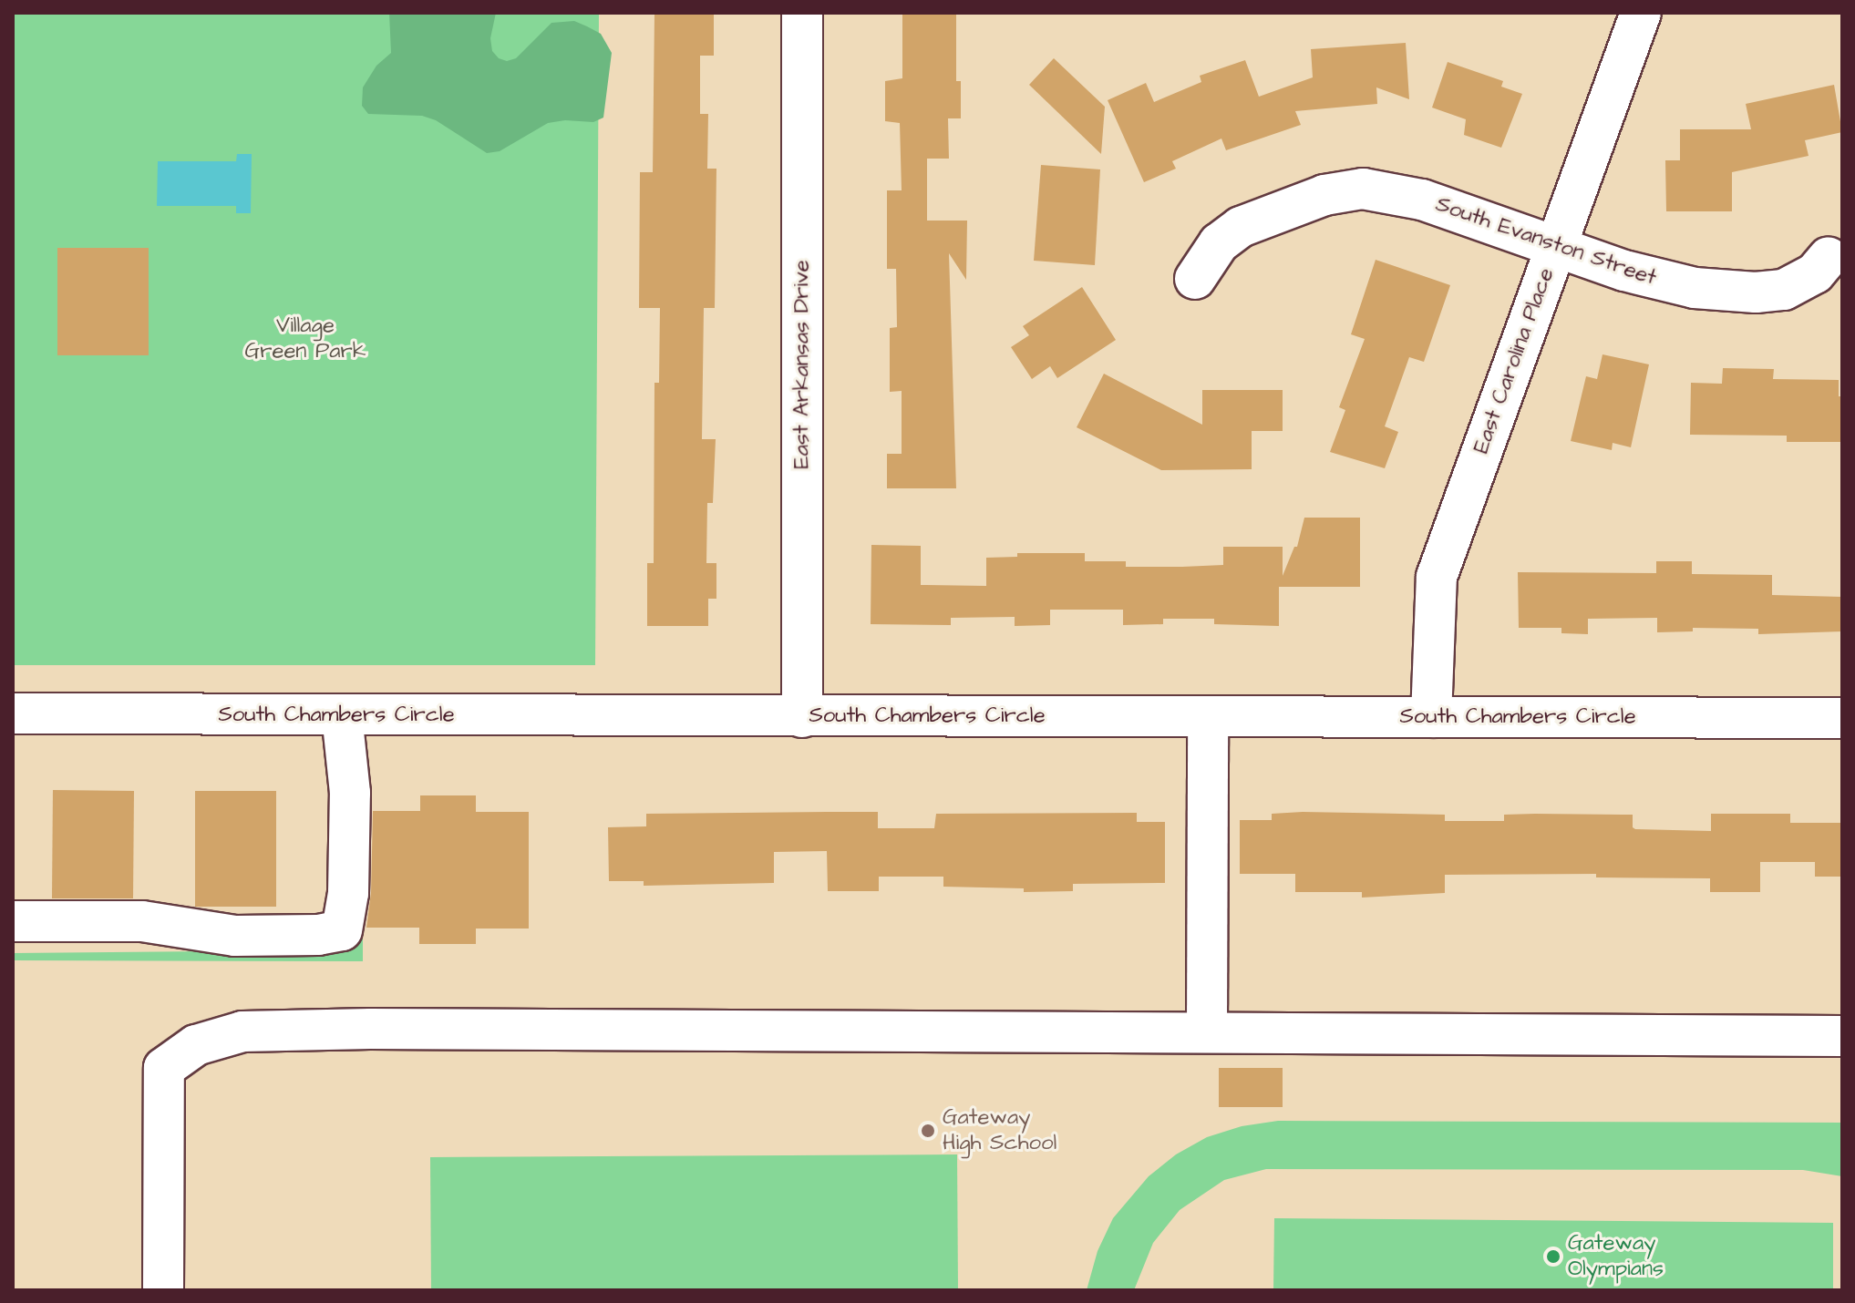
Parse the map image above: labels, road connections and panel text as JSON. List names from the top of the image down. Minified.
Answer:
{"streets":{"street":["South Evanston Street","East Carolina Place","East Arkansas Drive","South Chambers Circle"]},"crossings":[["South Evanston Street","East Carolina Place"],["East Carolina Place","South Chambers Circle"],["East Arkansas Drive","South Chambers Circle"]],"parks":["Village Green Park"],"places":["Gateway High School","Gateway Olympians"]}
